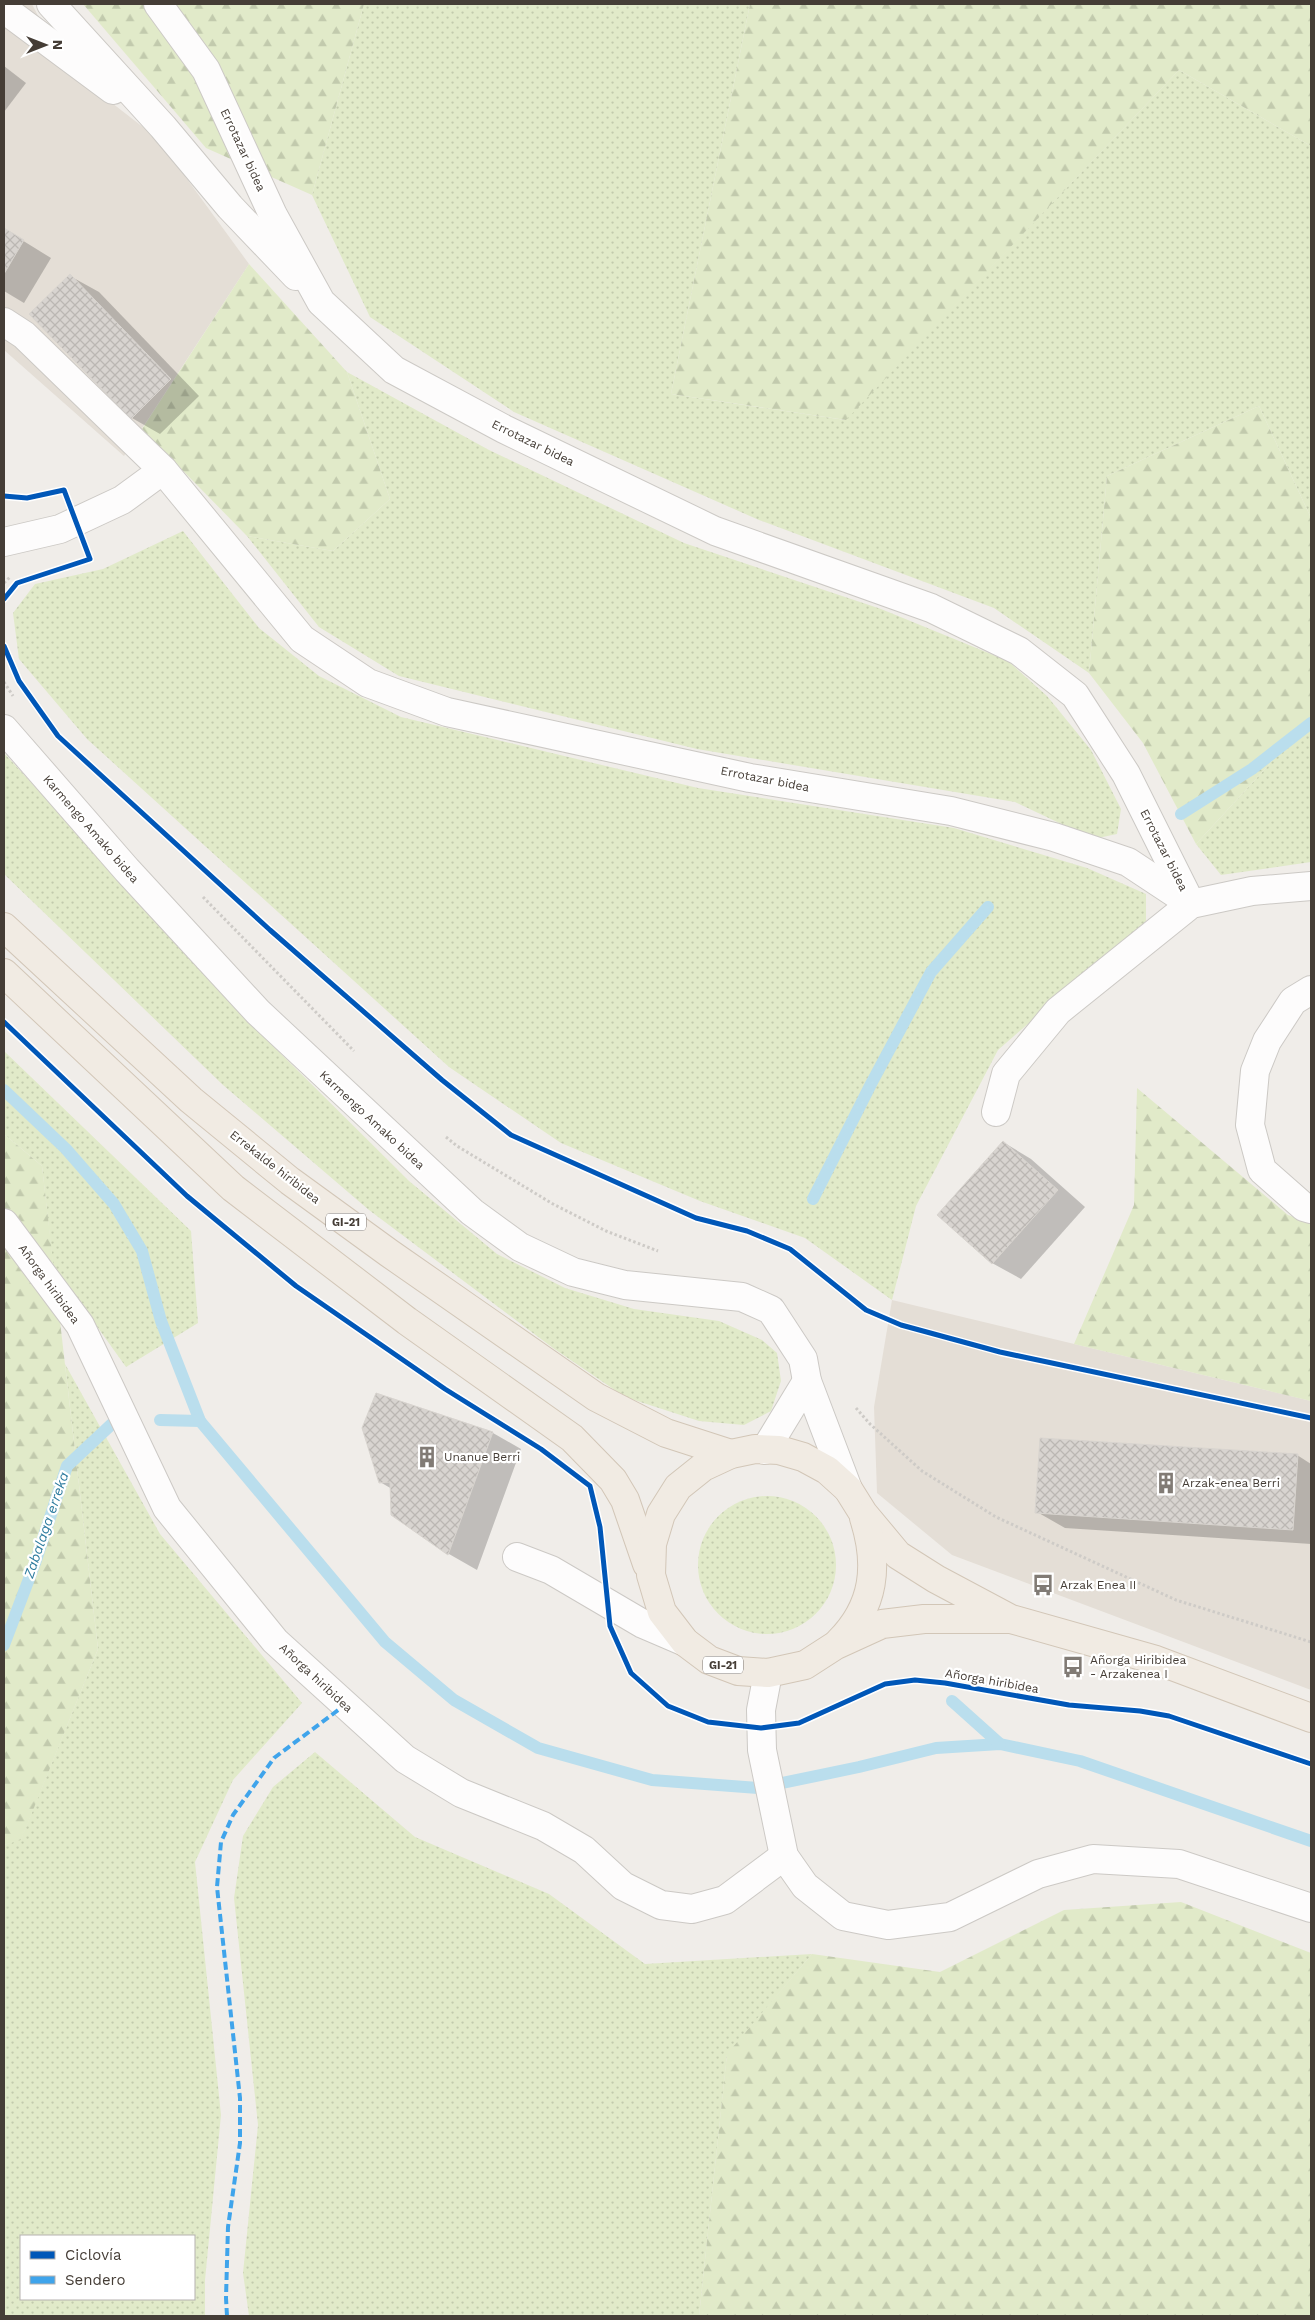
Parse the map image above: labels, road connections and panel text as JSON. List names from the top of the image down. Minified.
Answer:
{"streets":{"main road":["Errekalde hiribidea","GI-21"],"street":["Errotazar bidea","Karmengo Amako bidea","Añorga hiribidea"]},"crossings":[["Karmengo Amako bidea","GI-21"],["Errekalde hiribidea","GI-21"]],"water":["Zabalaga erreka"],"places":{"building":["Unanue Berri","Arzak-enea Berri"],"bus stop":["Arzak Enea II","Añorga Hiribidea - Arzakenea I"]},"legend":["Ciclovía","Sendero"],"north":"right"}
